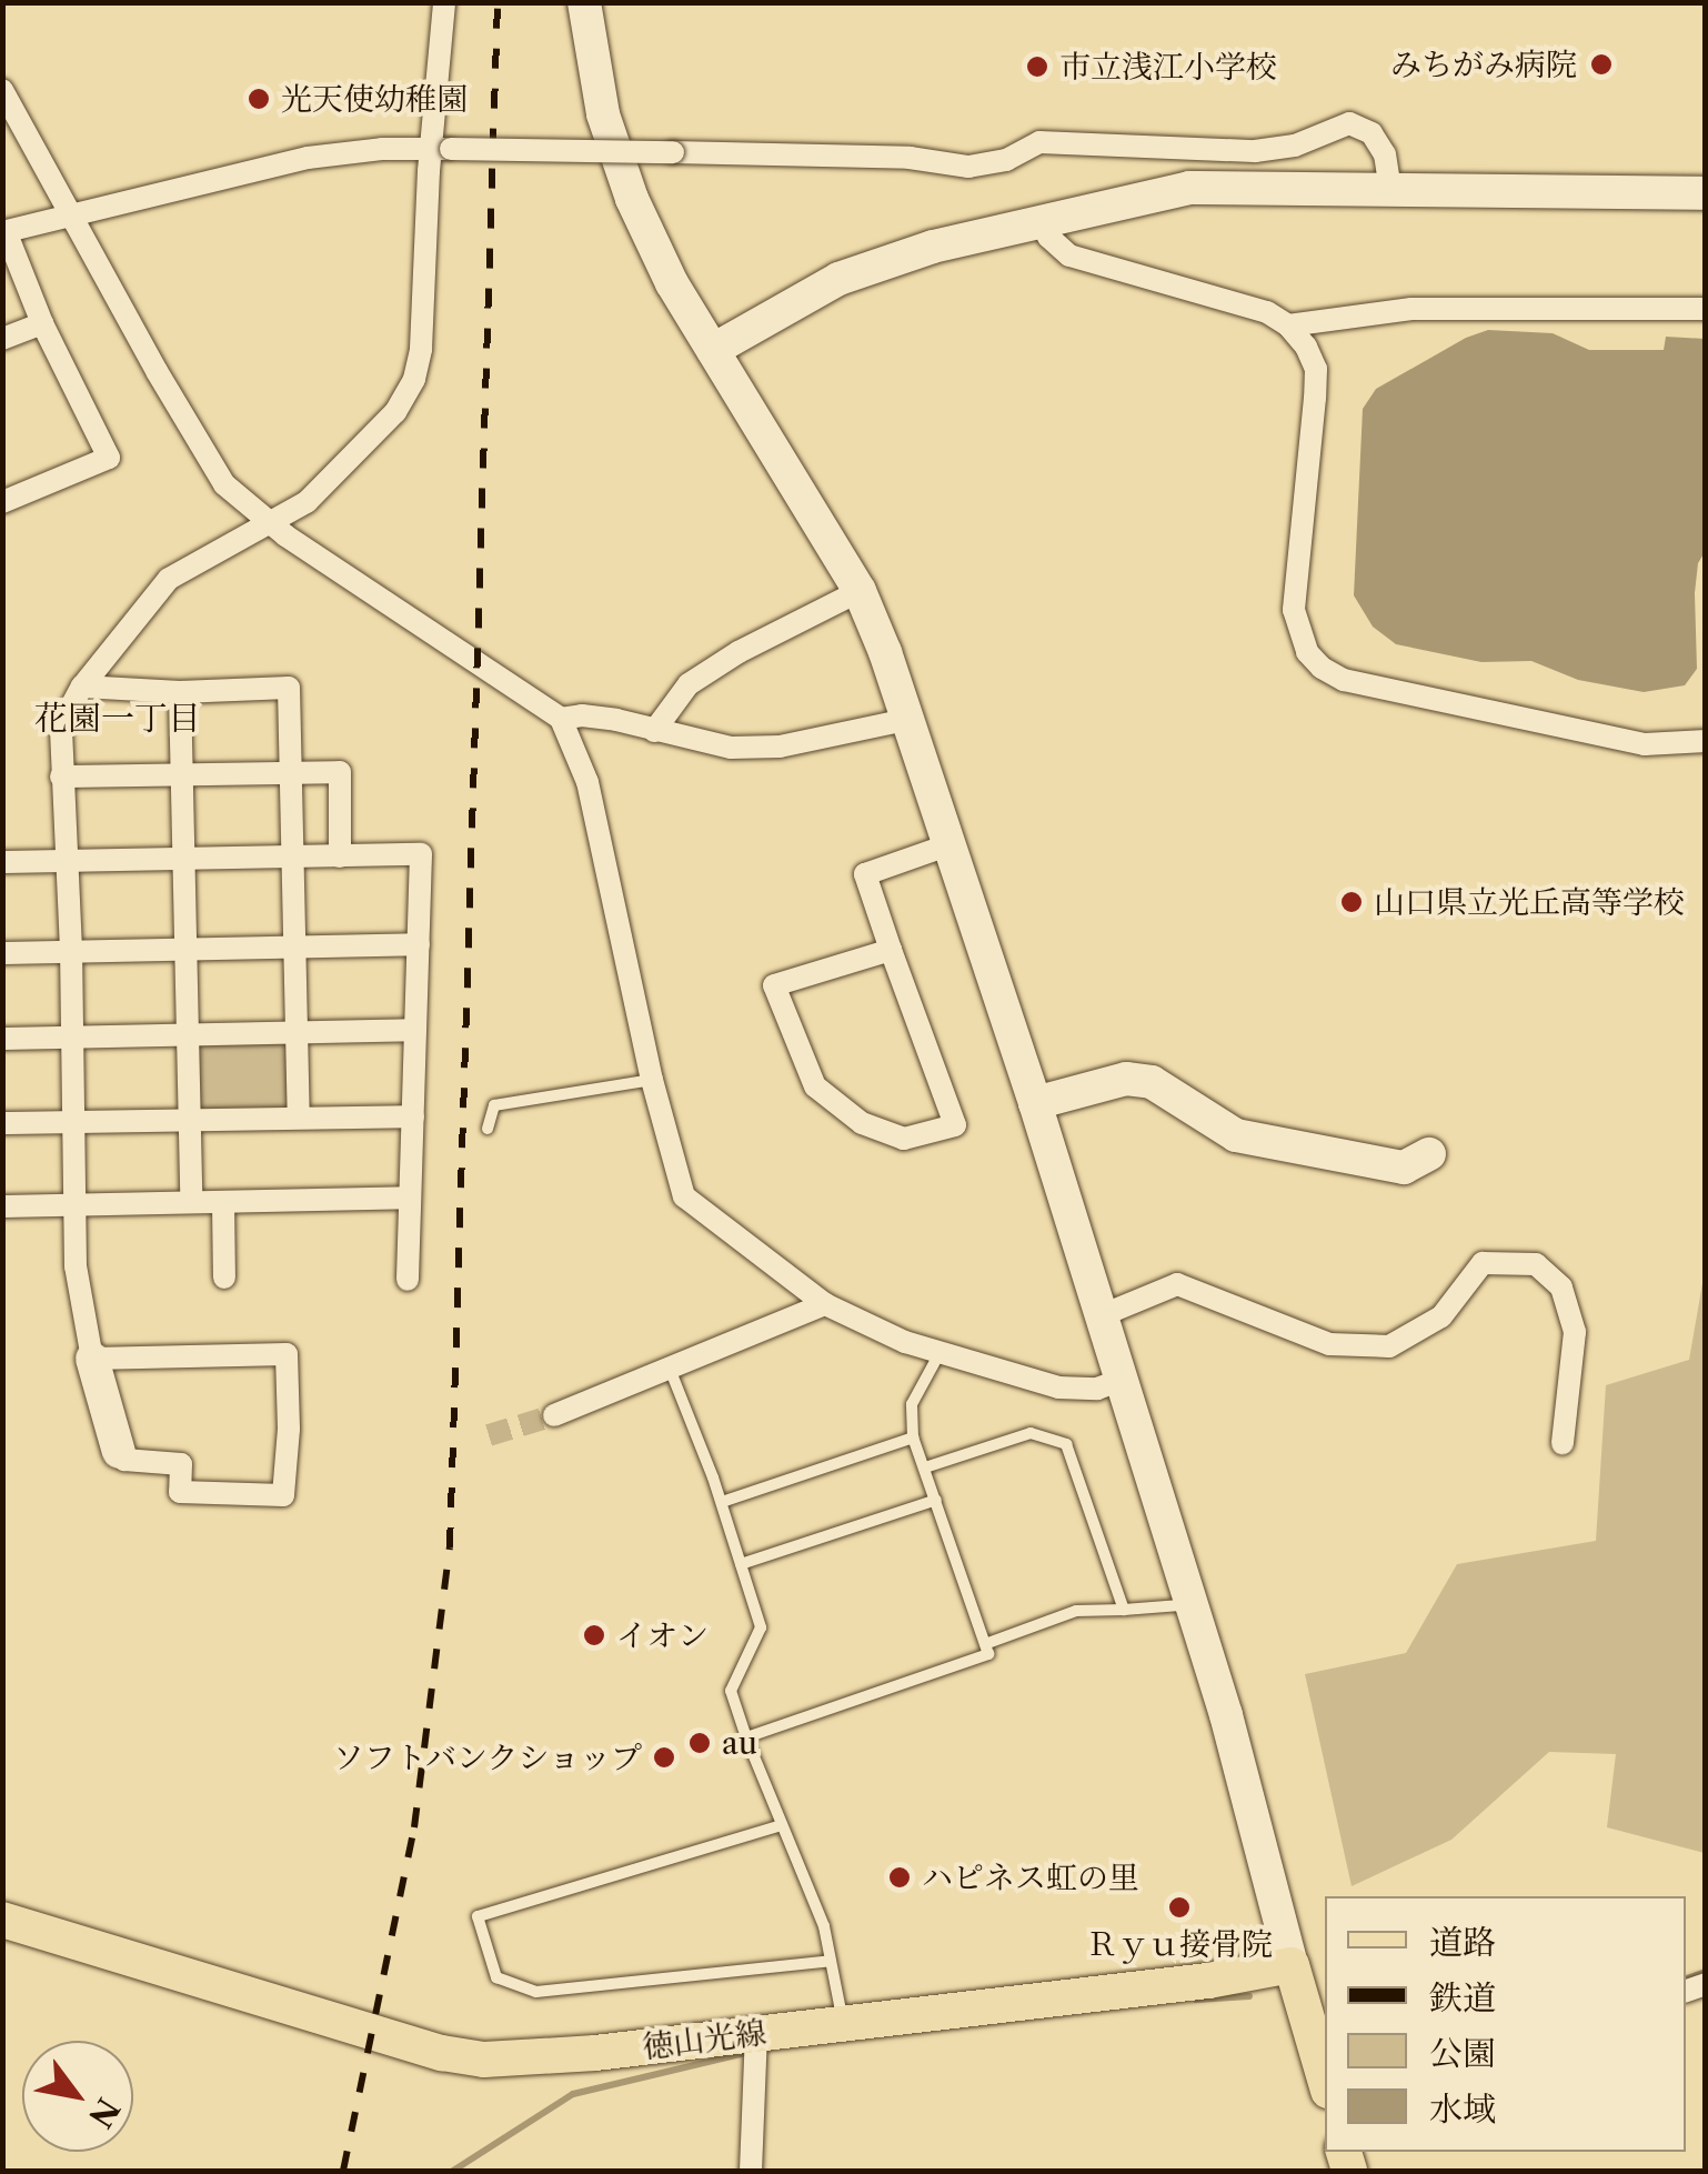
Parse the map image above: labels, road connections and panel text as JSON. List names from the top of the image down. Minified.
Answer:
{"streets":{"main road":["徳山光線"]},"districts":["花園一丁目"],"places":["みちがみ病院","市立浅江小学校","光天使幼稚園","山口県立光丘高等学校","イオン","au","ソフトバンクショップ","ハピネス虹の里","Ｒｙｕ接骨院"],"legend":["道路","鉄道","公園","水域"],"north":"bottom right"}
